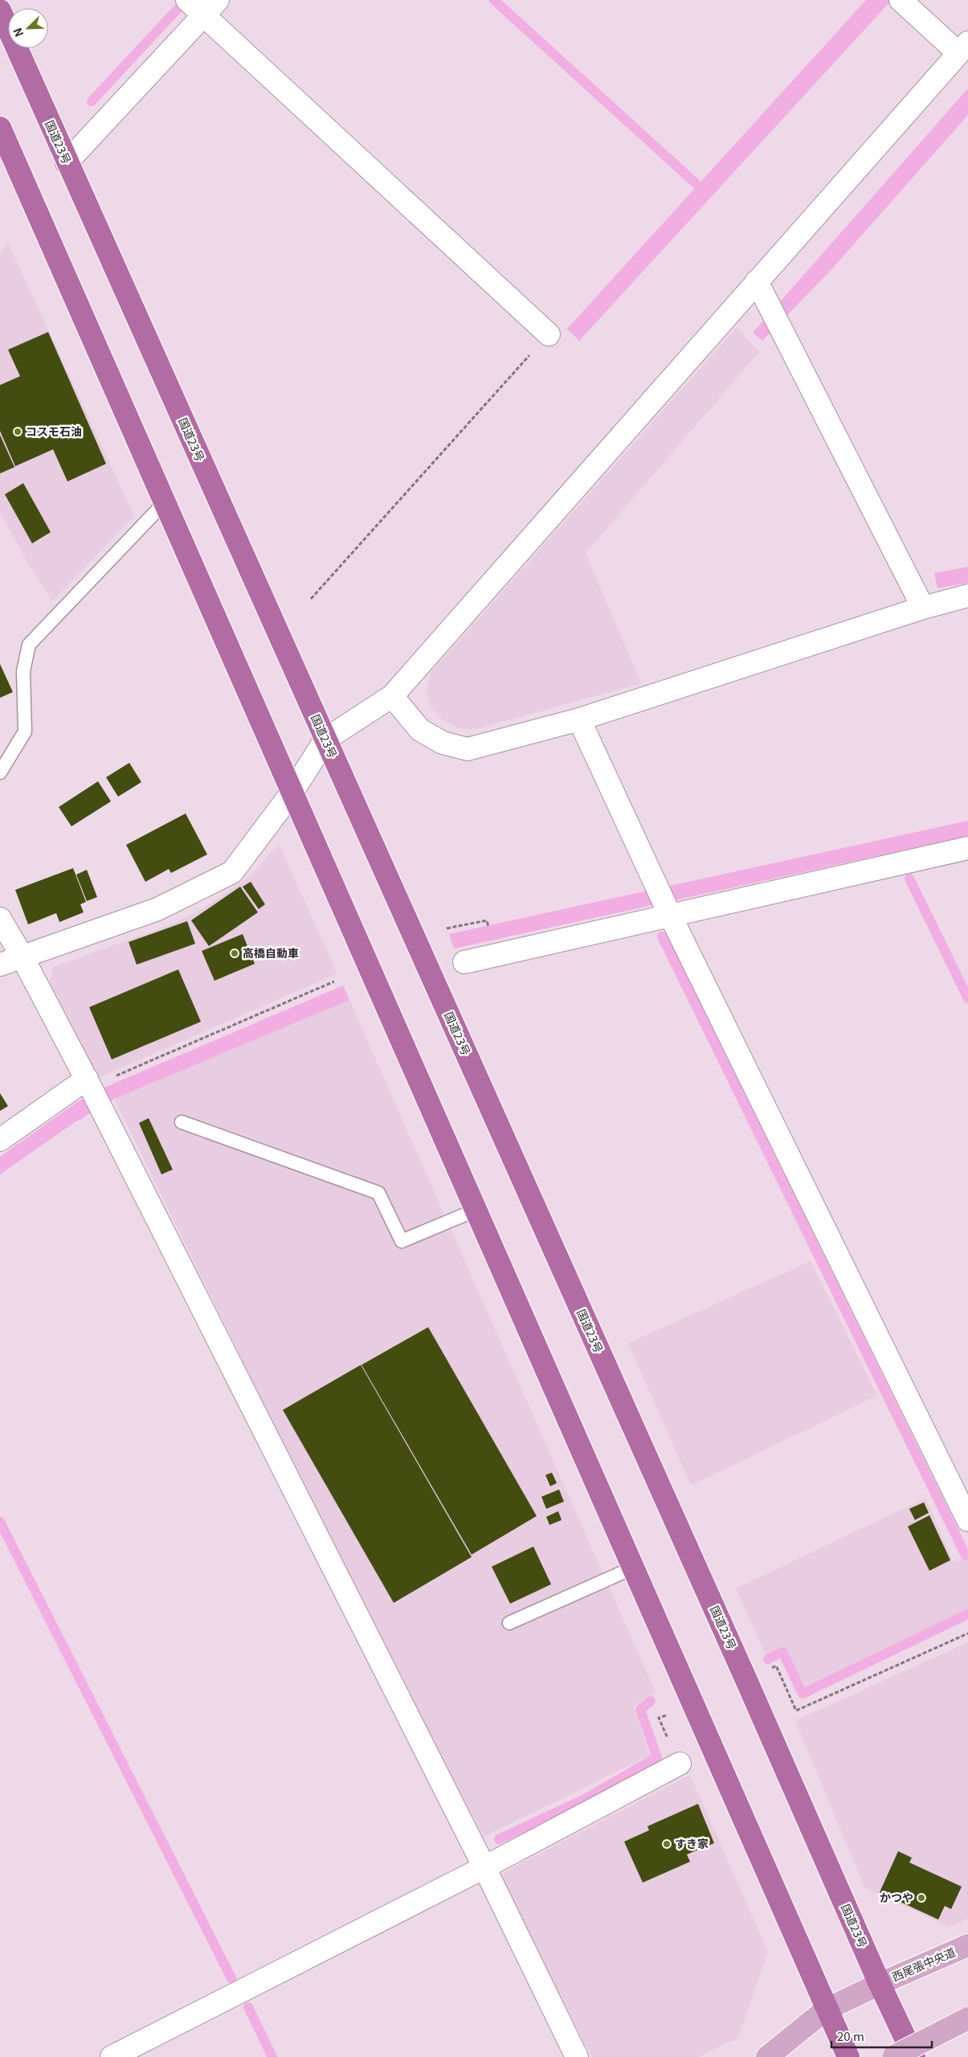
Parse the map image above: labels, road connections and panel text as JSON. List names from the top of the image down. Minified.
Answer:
{"streets":{"highway":["国道23号"],"main road":["西尾張中央道"]},"crossings":[["国道23号","西尾張中央道"]],"places":["コスモ石油","高橋自動車","すき家","かつや"],"scale_bar":"20 m","north":"bottom left"}
